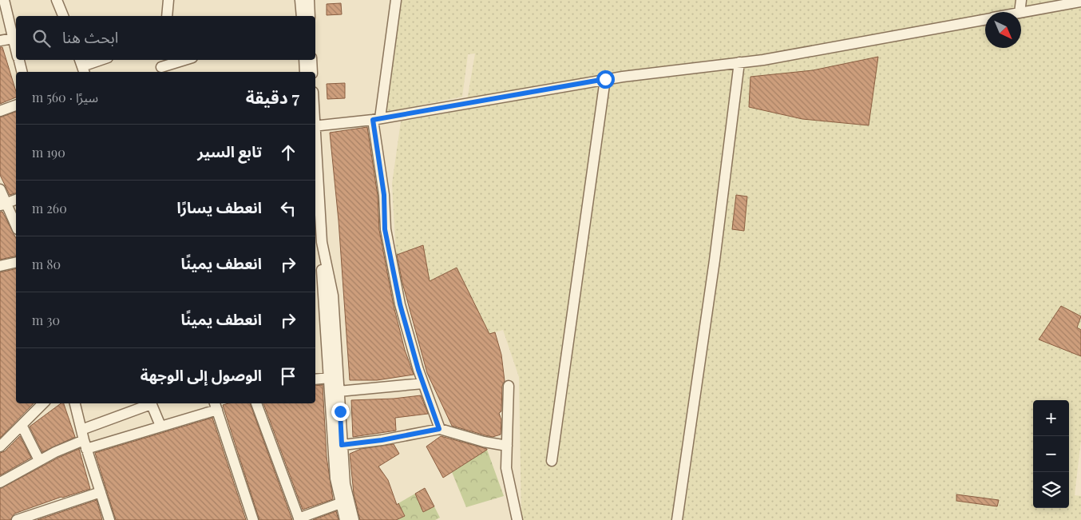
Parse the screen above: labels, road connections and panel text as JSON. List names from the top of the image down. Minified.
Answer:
{"north":"bottom right","page":{"search":"ابحث هنا","heading":["7 دقيقة","سيرًا · 560 m"],"list":[["تابع السير","190 m"],["انعطف يسارًا","260 m"],["انعطف يمينًا","80 m"],["انعطف يمينًا","30 m"],"الوصول إلى الوجهة"],"map_buttons":["+","−"]}}
